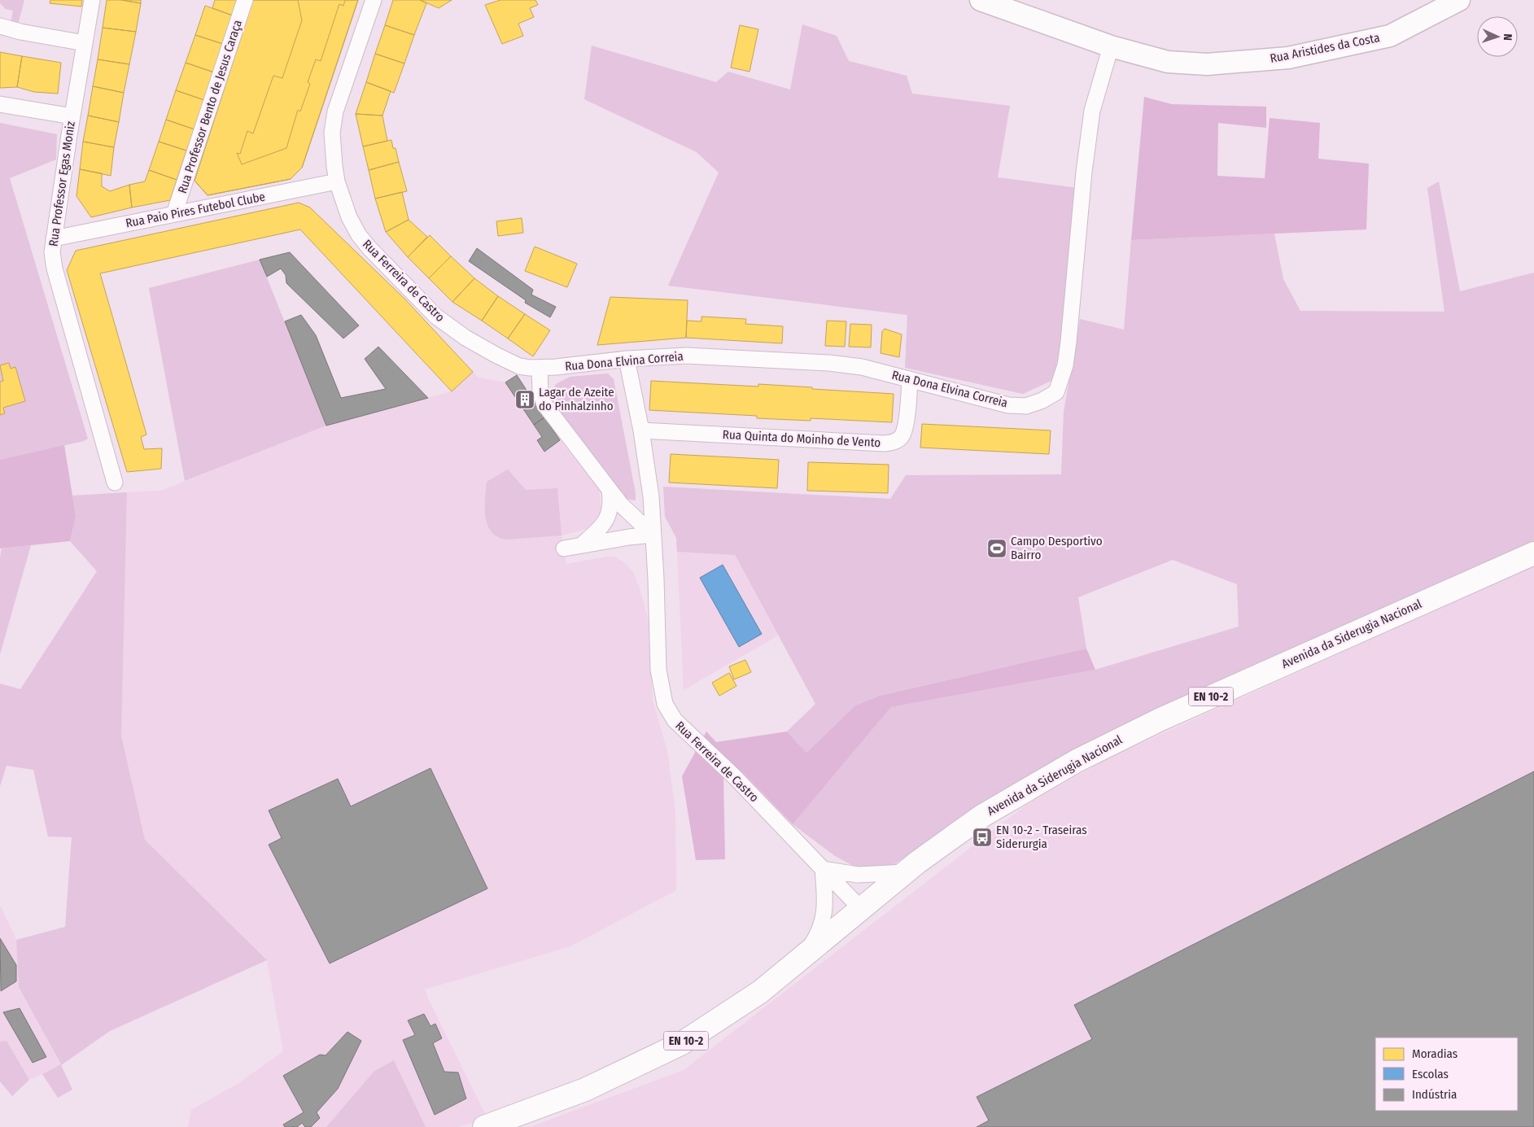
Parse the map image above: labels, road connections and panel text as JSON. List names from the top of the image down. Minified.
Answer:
{"streets":{"main road":["Avenida da Siderugia Nacional","EN 10-2"],"street":["Rua Aristides da Costa","Rua Professor Bento de Jesus Caraça","Rua Professor Egas Moniz","Rua Paio Pires Futebol Clube","Rua Ferreira de Castro","Rua Dona Elvina Correia","Rua Quinta do Moinho de Vento"]},"crossings":[["Rua Aristides da Costa","Rua Dona Elvina Correia"],["Rua Professor Bento de Jesus Caraça","Rua Paio Pires Futebol Clube"],["Rua Professor Egas Moniz","Rua Paio Pires Futebol Clube"],["Rua Paio Pires Futebol Clube","Rua Ferreira de Castro"],["Rua Ferreira de Castro","Rua Dona Elvina Correia"],["Rua Ferreira de Castro","Rua Quinta do Moinho de Vento"],["Rua Ferreira de Castro","Avenida da Siderugia Nacional"],["Rua Dona Elvina Correia","Rua Quinta do Moinho de Vento"]],"places":{"building":["Lagar de Azeite do Pinhalzinho"],"sports":["Campo Desportivo Bairro"],"bus stop":["EN 10-2 - Traseiras Siderurgia"]},"legend":["Moradias","Escolas","Indústria"],"north":"right"}
